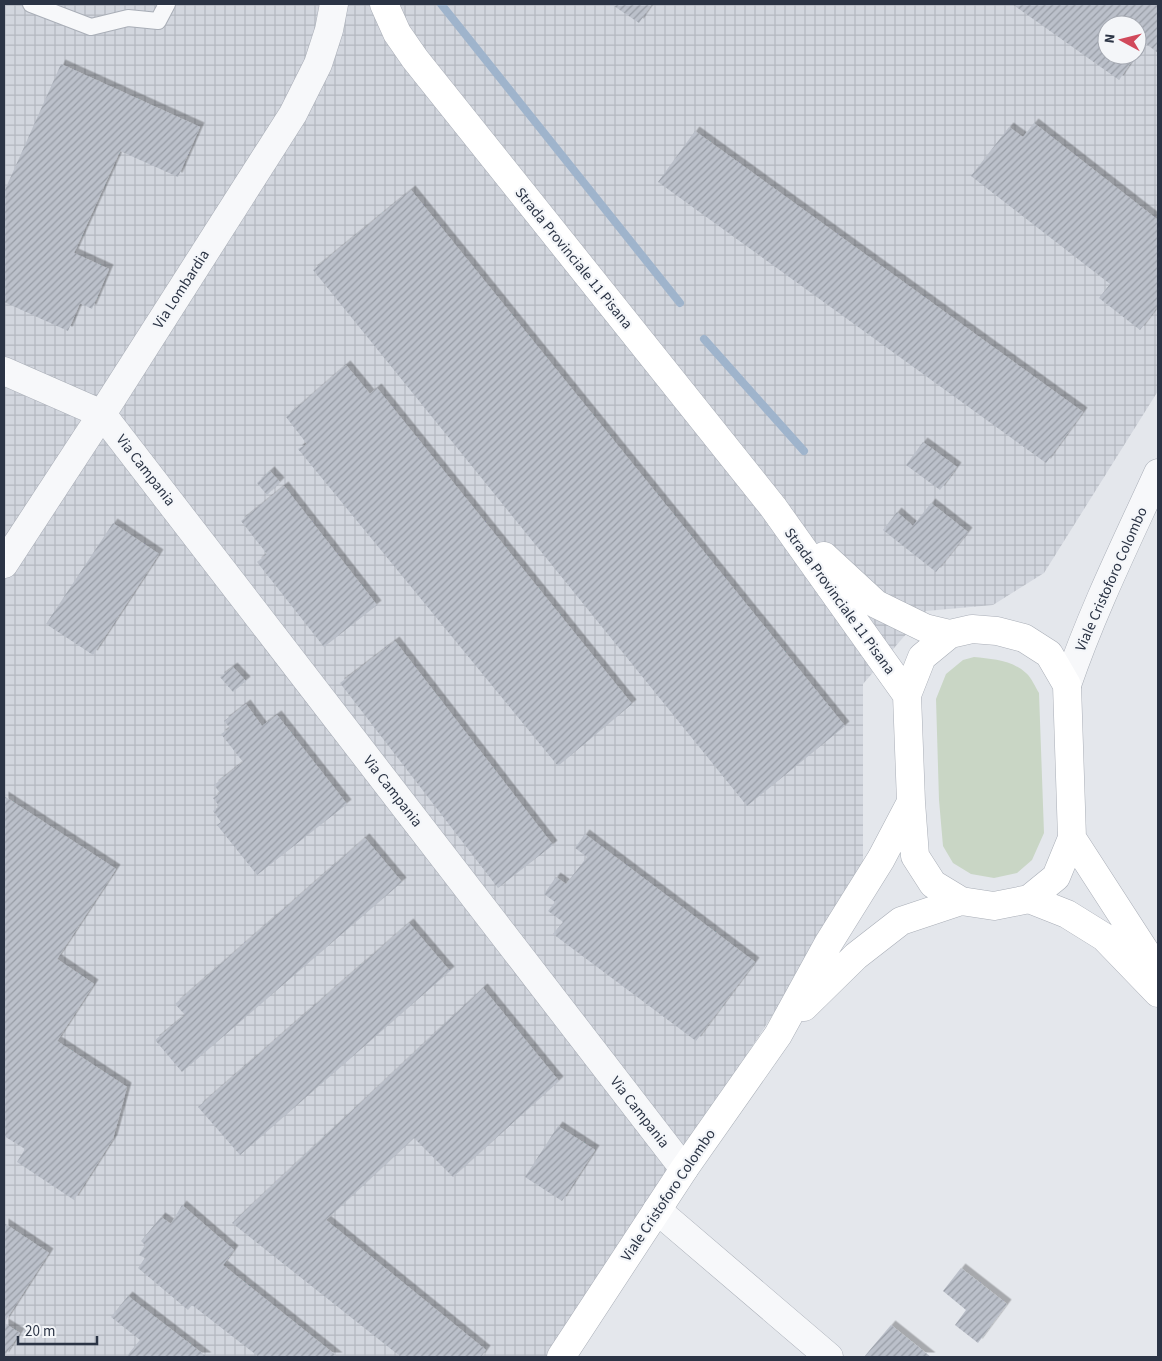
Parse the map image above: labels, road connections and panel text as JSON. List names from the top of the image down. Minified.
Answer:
{"streets":{"main road":["Strada Provinciale 11 Pisana","Viale Cristoforo Colombo"],"street":["Via Lombardia","Via Campania"]},"crossings":[["Strada Provinciale 11 Pisana","Viale Cristoforo Colombo"],["Via Lombardia","Via Campania"],["Via Campania","Viale Cristoforo Colombo"]],"scale_bar":"20 m","north":"left"}
